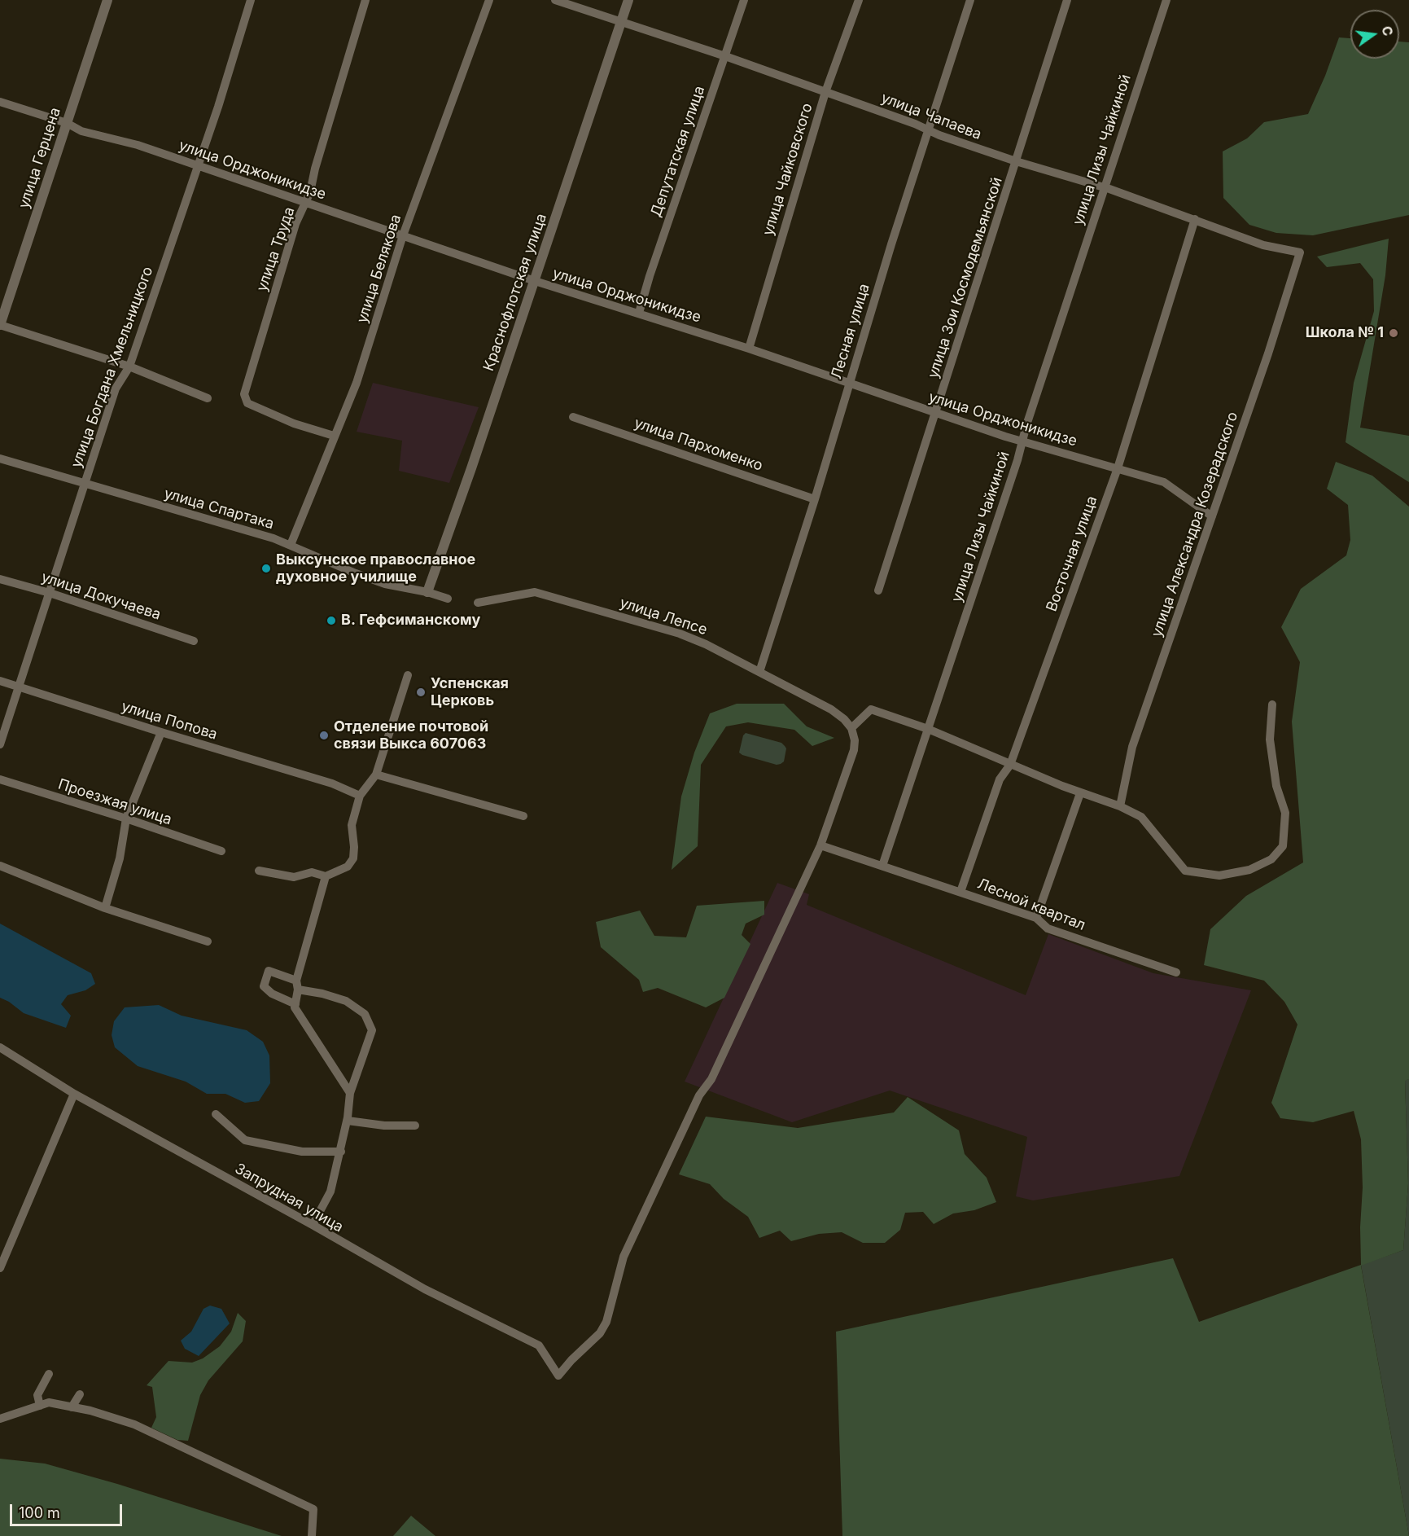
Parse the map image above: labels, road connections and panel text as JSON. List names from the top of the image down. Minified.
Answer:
{"streets":{"street":["улица Чапаева","улица Лизы Чайкиной","Депутатская улица","улица Герцена","улица Чайковского","улица Орджоникидзе","улица Труда","улица Белякова","улица Зои Космодемьянской","Краснофлотская улица","Лесная улица","улица Богдана Хмельницкого","улица Пархоменко","улица Спартака","улица Александра Козерадского","Восточная улица","улица Докучаева","улица Лепсе","улица Попова","Проезжая улица","Лесной квартал","Запрудная улица"]},"crossings":[["улица Чапаева","улица Лизы Чайкиной"],["улица Чапаева","Депутатская улица"],["улица Чапаева","улица Чайковского"],["улица Чапаева","улица Зои Космодемьянской"],["улица Чапаева","Краснофлотская улица"],["улица Чапаева","Лесная улица"],["улица Чапаева","улица Александра Козерадского"],["улица Чапаева","Восточная улица"],["улица Лизы Чайкиной","улица Орджоникидзе"],["улица Лизы Чайкиной","Лесной квартал"],["Депутатская улица","улица Орджоникидзе"],["улица Герцена","улица Орджоникидзе"],["улица Чайковского","улица Орджоникидзе"],["улица Орджоникидзе","улица Труда"],["улица Орджоникидзе","улица Белякова"],["улица Орджоникидзе","улица Зои Космодемьянской"],["улица Орджоникидзе","Краснофлотская улица"],["улица Орджоникидзе","Лесная улица"],["улица Орджоникидзе","улица Богдана Хмельницкого"],["улица Орджоникидзе","улица Александра Козерадского"],["улица Орджоникидзе","Восточная улица"],["улица Труда","улица Белякова"],["улица Белякова","улица Спартака"],["Краснофлотская улица","улица Спартака"],["Лесная улица","улица Пархоменко"],["Лесная улица","улица Лепсе"],["улица Богдана Хмельницкого","улица Спартака"],["улица Богдана Хмельницкого","улица Докучаева"],["улица Богдана Хмельницкого","улица Попова"],["Восточная улица","Лесной квартал"],["Лесной квартал","Запрудная улица"]],"places":["Школа № 1","Выксунское православное духовное училище","В. Гефсиманскому","Успенская Церковь","Отделение почтовой связи Выкса 607063"],"scale_bar":"100 m","north":"right"}
